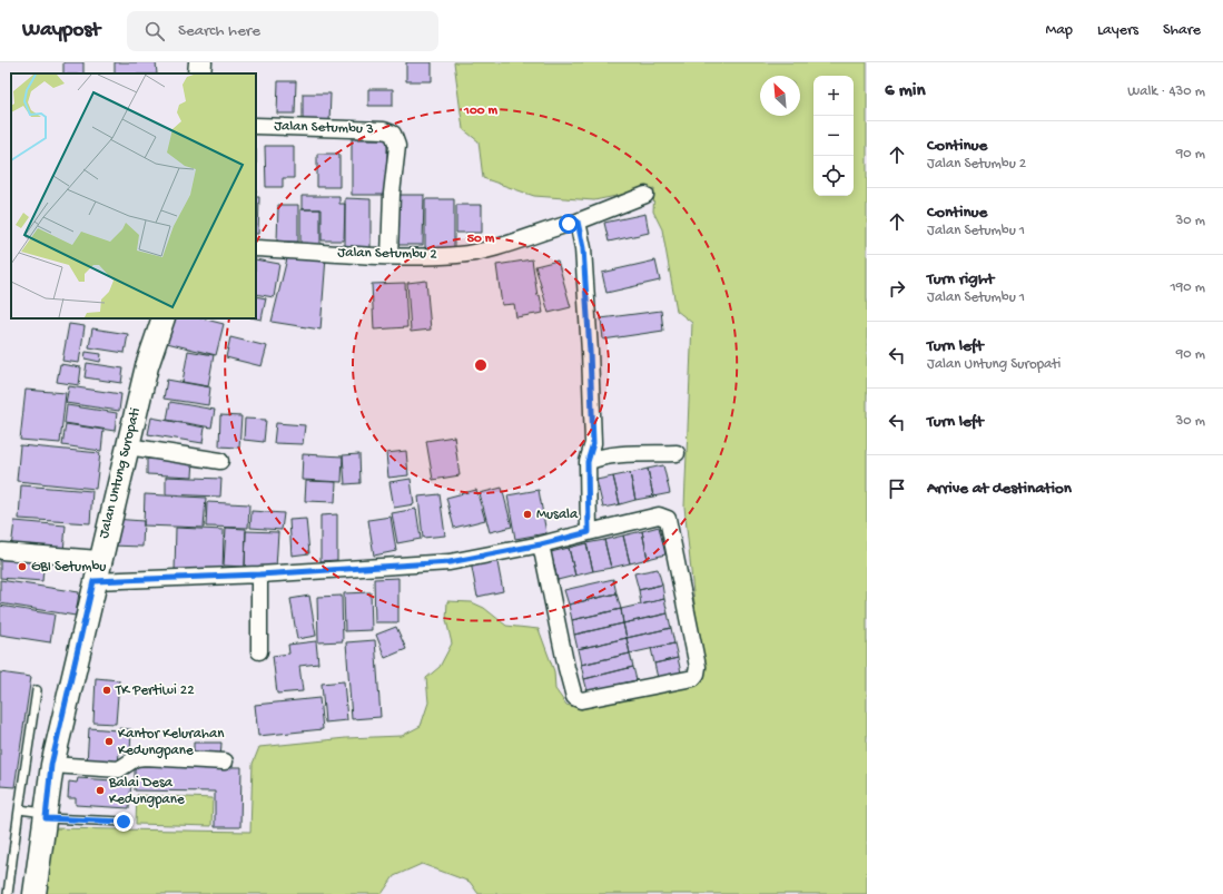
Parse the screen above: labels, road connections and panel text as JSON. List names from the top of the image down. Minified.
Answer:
{"streets":{"main road":["Jalan Untung Suropati"],"street":["Jalan Setumbu 3","Jalan Setumbu 2"]},"crossings":[["Jalan Setumbu 3","Jalan Setumbu 2"]],"places":["Musala","GBI Setumbu","TK Pertiwi 22","Kantor Kelurahan Kedungpane","Balai Desa Kedungpane"],"north":"top left","page":{"header":"Waypost","search":"Search here","nav":["Map","Layers","Share"],"heading":["6 min","Walk · 430 m"],"map_buttons":["+","−"],"list":[["Continue","Jalan Setumbu 2","90 m"],["Continue","Jalan Setumbu 1","30 m"],["Turn right","Jalan Setumbu 1","190 m"],["Turn left","Jalan Untung Suropati","90 m"],["Turn left","30 m"],"Arrive at destination"]},"rings":["100 m","50 m"]}
